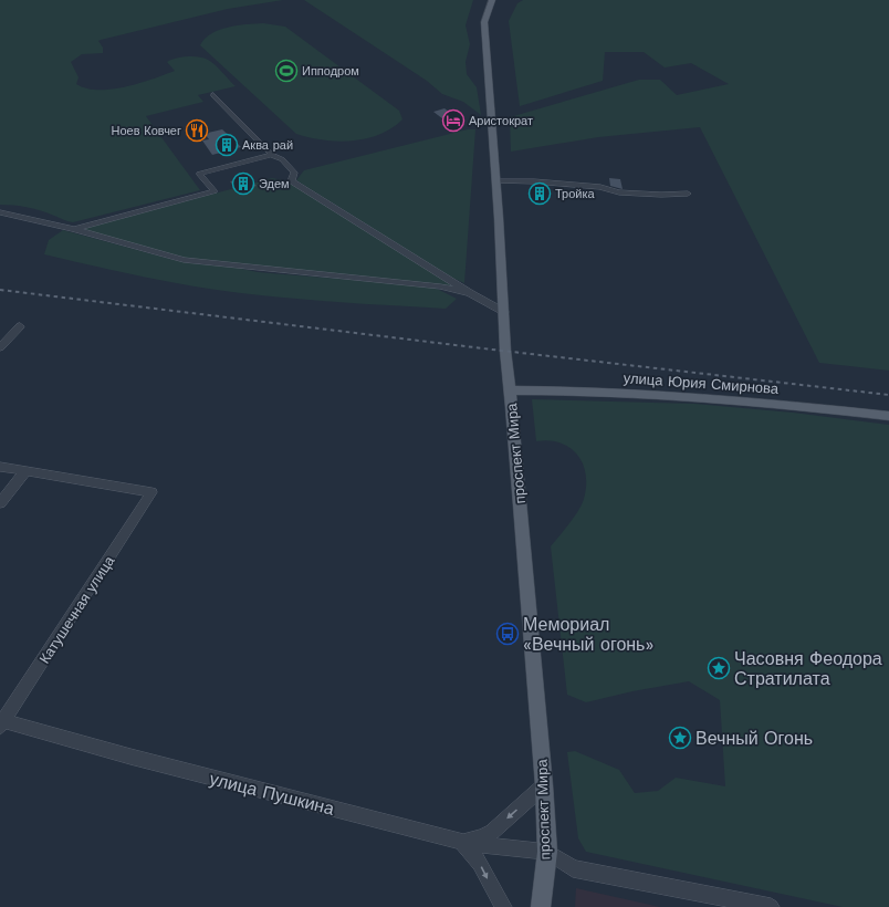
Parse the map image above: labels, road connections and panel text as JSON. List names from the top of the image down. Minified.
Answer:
{"streets":{"main road":["улица Юрия Смирнова","проспект Мира"],"street":["Катушечная улица","улица Пушкина"]},"crossings":[["улица Юрия Смирнова","проспект Мира"],["проспект Мира","улица Пушкина"],["Катушечная улица","улица Пушкина"]],"places":{"sports":["Ипподром"],"hotel":["Аристократ"],"restaurant":["Ноев Ковчег"],"building":["Аква рай","Эдем","Тройка"],"bus stop":["Мемориал «Вечный огонь»"],"place":["Часовня Феодора Стратилата","Вечный Огонь"]}}
